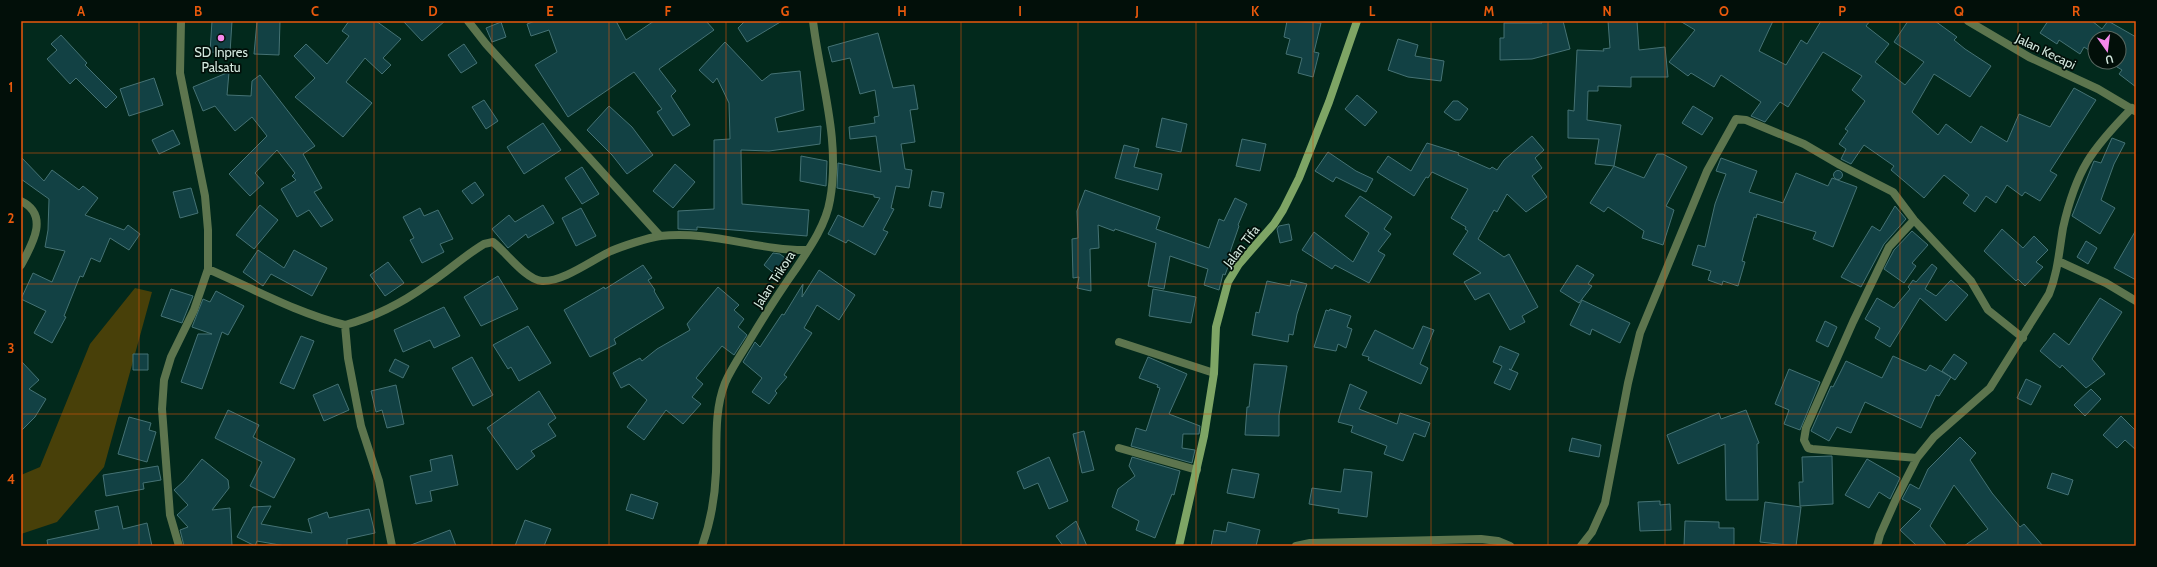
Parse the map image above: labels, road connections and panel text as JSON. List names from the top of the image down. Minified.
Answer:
{"streets":{"street":["Jalan Kecapi","Jalan Tifa","Jalan Trikora"]},"places":["SD Inpres Palsatu"],"north":"bottom","grid":{"columns":["A","B","C","D","E","F","G","H","I","J","K","L","M","N","O","P","Q","R"],"rows":["1","2","3","4"]}}
